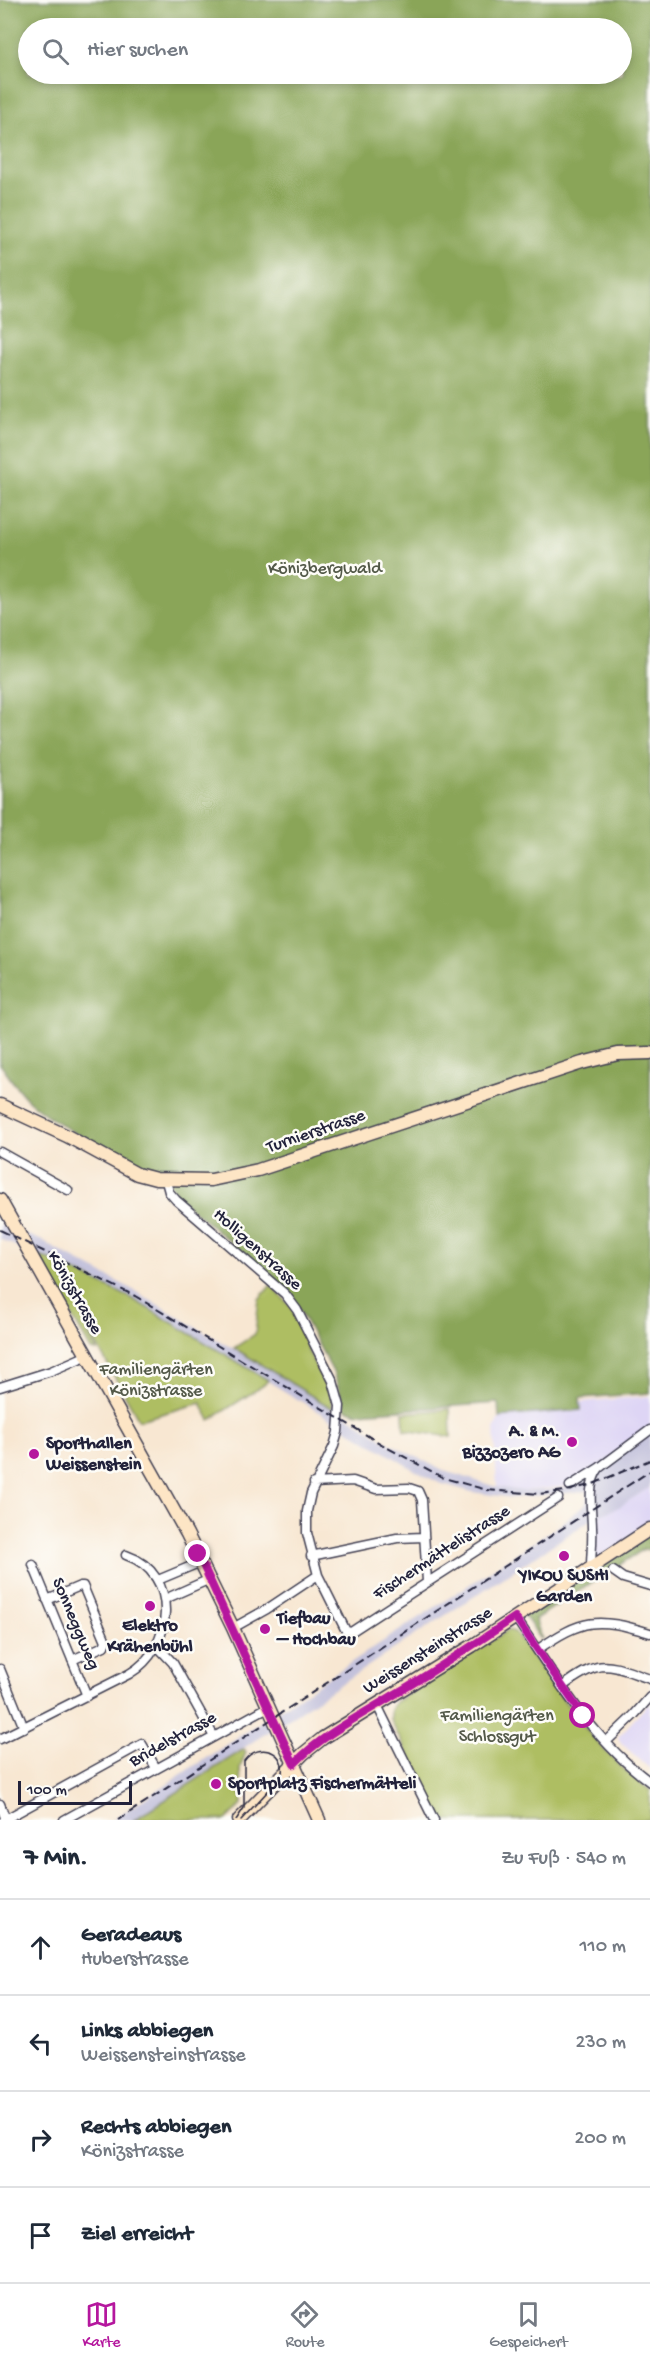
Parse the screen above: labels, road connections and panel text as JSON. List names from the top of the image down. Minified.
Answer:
{"streets":{"main road":["Turnierstrasse","Könizstrasse","Weissensteinstrasse"],"street":["Holligenstrasse","Fischermättelistrasse","Sonneggweg","Bridelstrasse"]},"crossings":[["Turnierstrasse","Holligenstrasse"],["Holligenstrasse","Fischermättelistrasse"],["Könizstrasse","Weissensteinstrasse"],["Könizstrasse","Bridelstrasse"]],"parks":["Könizbergwald","Familiengärten Könizstrasse","Familiengärten Schlossgut"],"places":["A. & M. Bizzozero AG","Sporthallen Weissenstein","YIKOU SUSHI Garden","Elektro Krähenbühl","Tiefbau – Hochbau","Sportplatz Fischermätteli"],"scale_bar":"100 m","page":{"search":"Hier suchen","scale":"100 m","heading":["7 Min.","Zu Fuß · 540 m"],"list":[["Geradeaus","Huberstrasse","110 m"],["Links abbiegen","Weissensteinstrasse","230 m"],["Rechts abbiegen","Könizstrasse","200 m"],"Ziel erreicht"],"nav":["Karte","Route","Gespeichert"]}}
